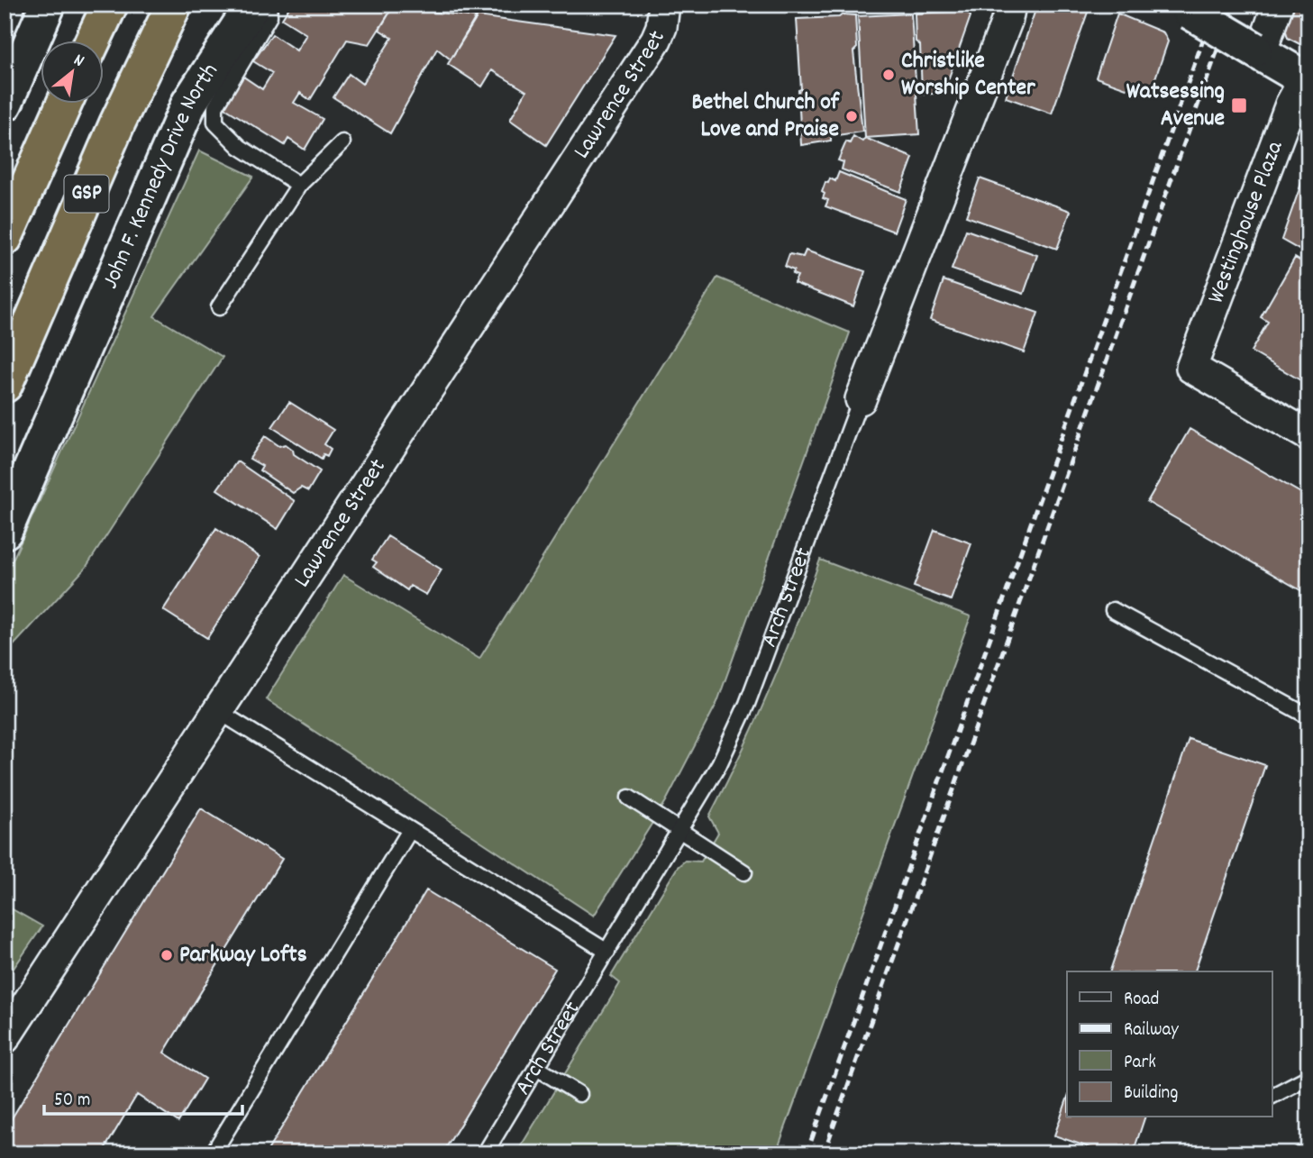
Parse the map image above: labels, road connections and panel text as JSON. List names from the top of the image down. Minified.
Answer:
{"streets":{"highway":["GSP"],"main road":["John F. Kennedy Drive North"],"street":["Lawrence Street","Westinghouse Plaza","Arch Street"]},"places":{"other":["Christlike Worship Center","Bethel Church of Love and Praise","Parkway Lofts"],"transit":["Watsessing Avenue"]},"legend":["Road","Railway","Park","Building"],"scale_bar":"50 m","north":"top right"}
